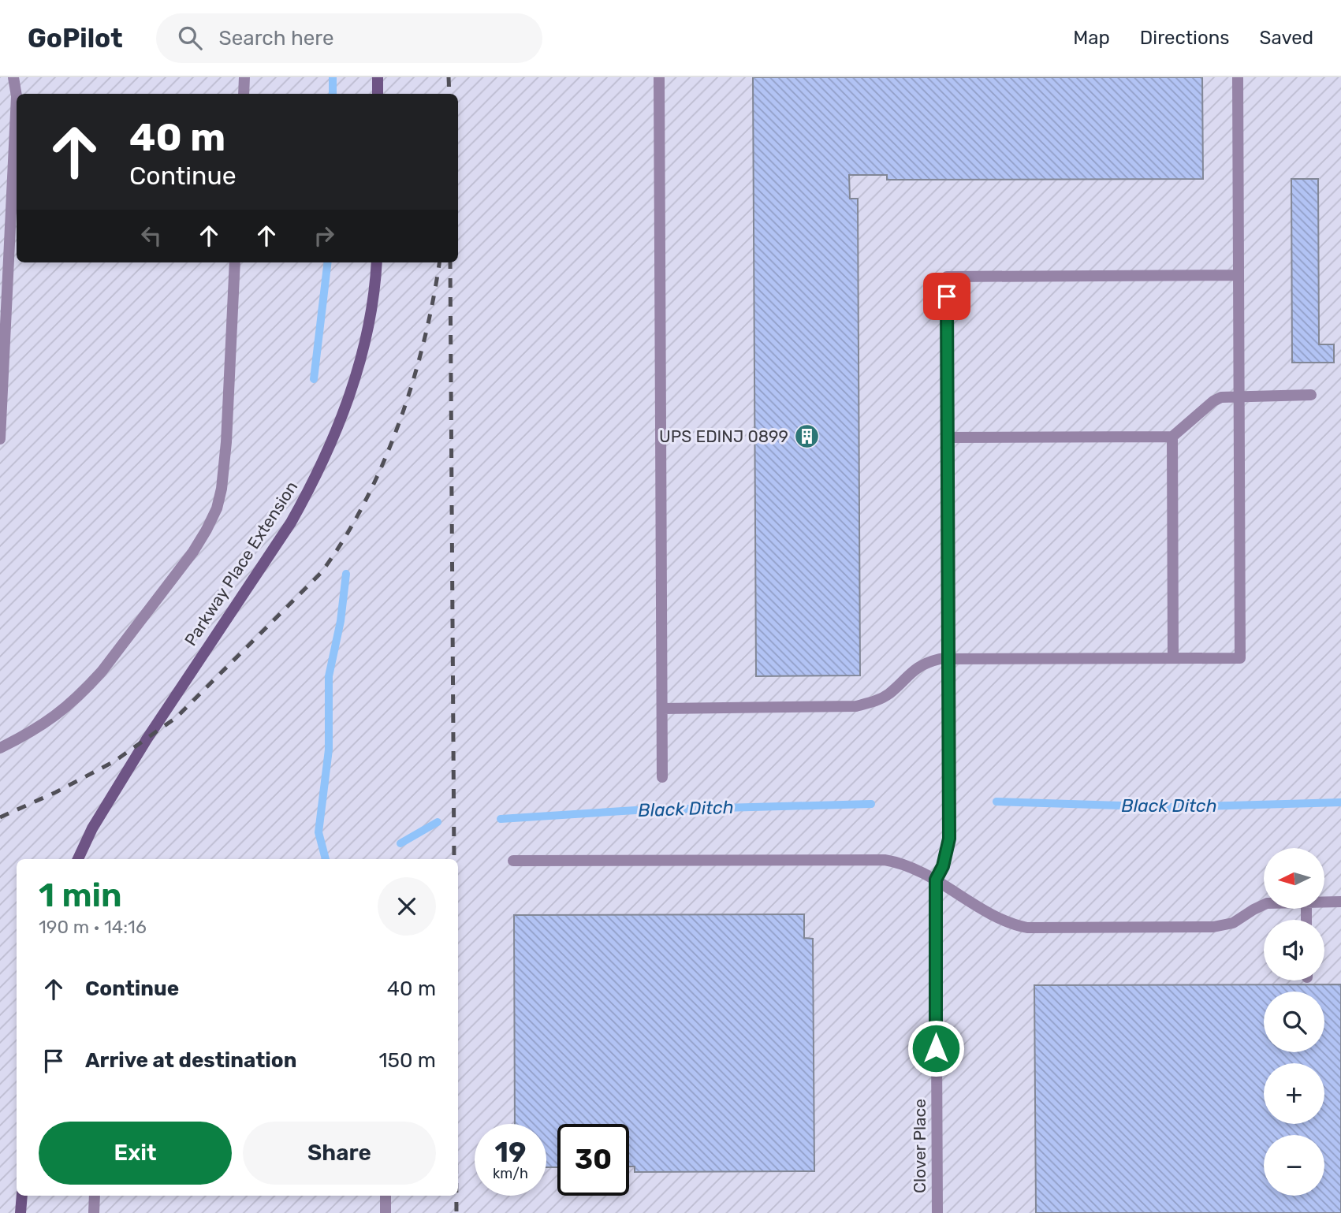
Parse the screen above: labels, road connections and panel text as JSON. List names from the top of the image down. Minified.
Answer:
{"streets":{"main road":["Parkway Place Extension"],"street":["Clover Place"]},"water":["Black Ditch"],"places":{"building":["UPS EDINJ 0899"]},"north":"left","page":{"header":"GoPilot","search":"Search here","nav":["Map","Directions","Saved"],"turn":["40 m","Continue"],"map_buttons":["+","−"],"heading":["1 min","190 m · 14:16"],"list":[{"name":"Continue","value":"40 m"},{"name":"Arrive at destination","value":"150 m"}],"buttons":["Exit","Share"],"speed":"19 km/h","limit":"30"}}
